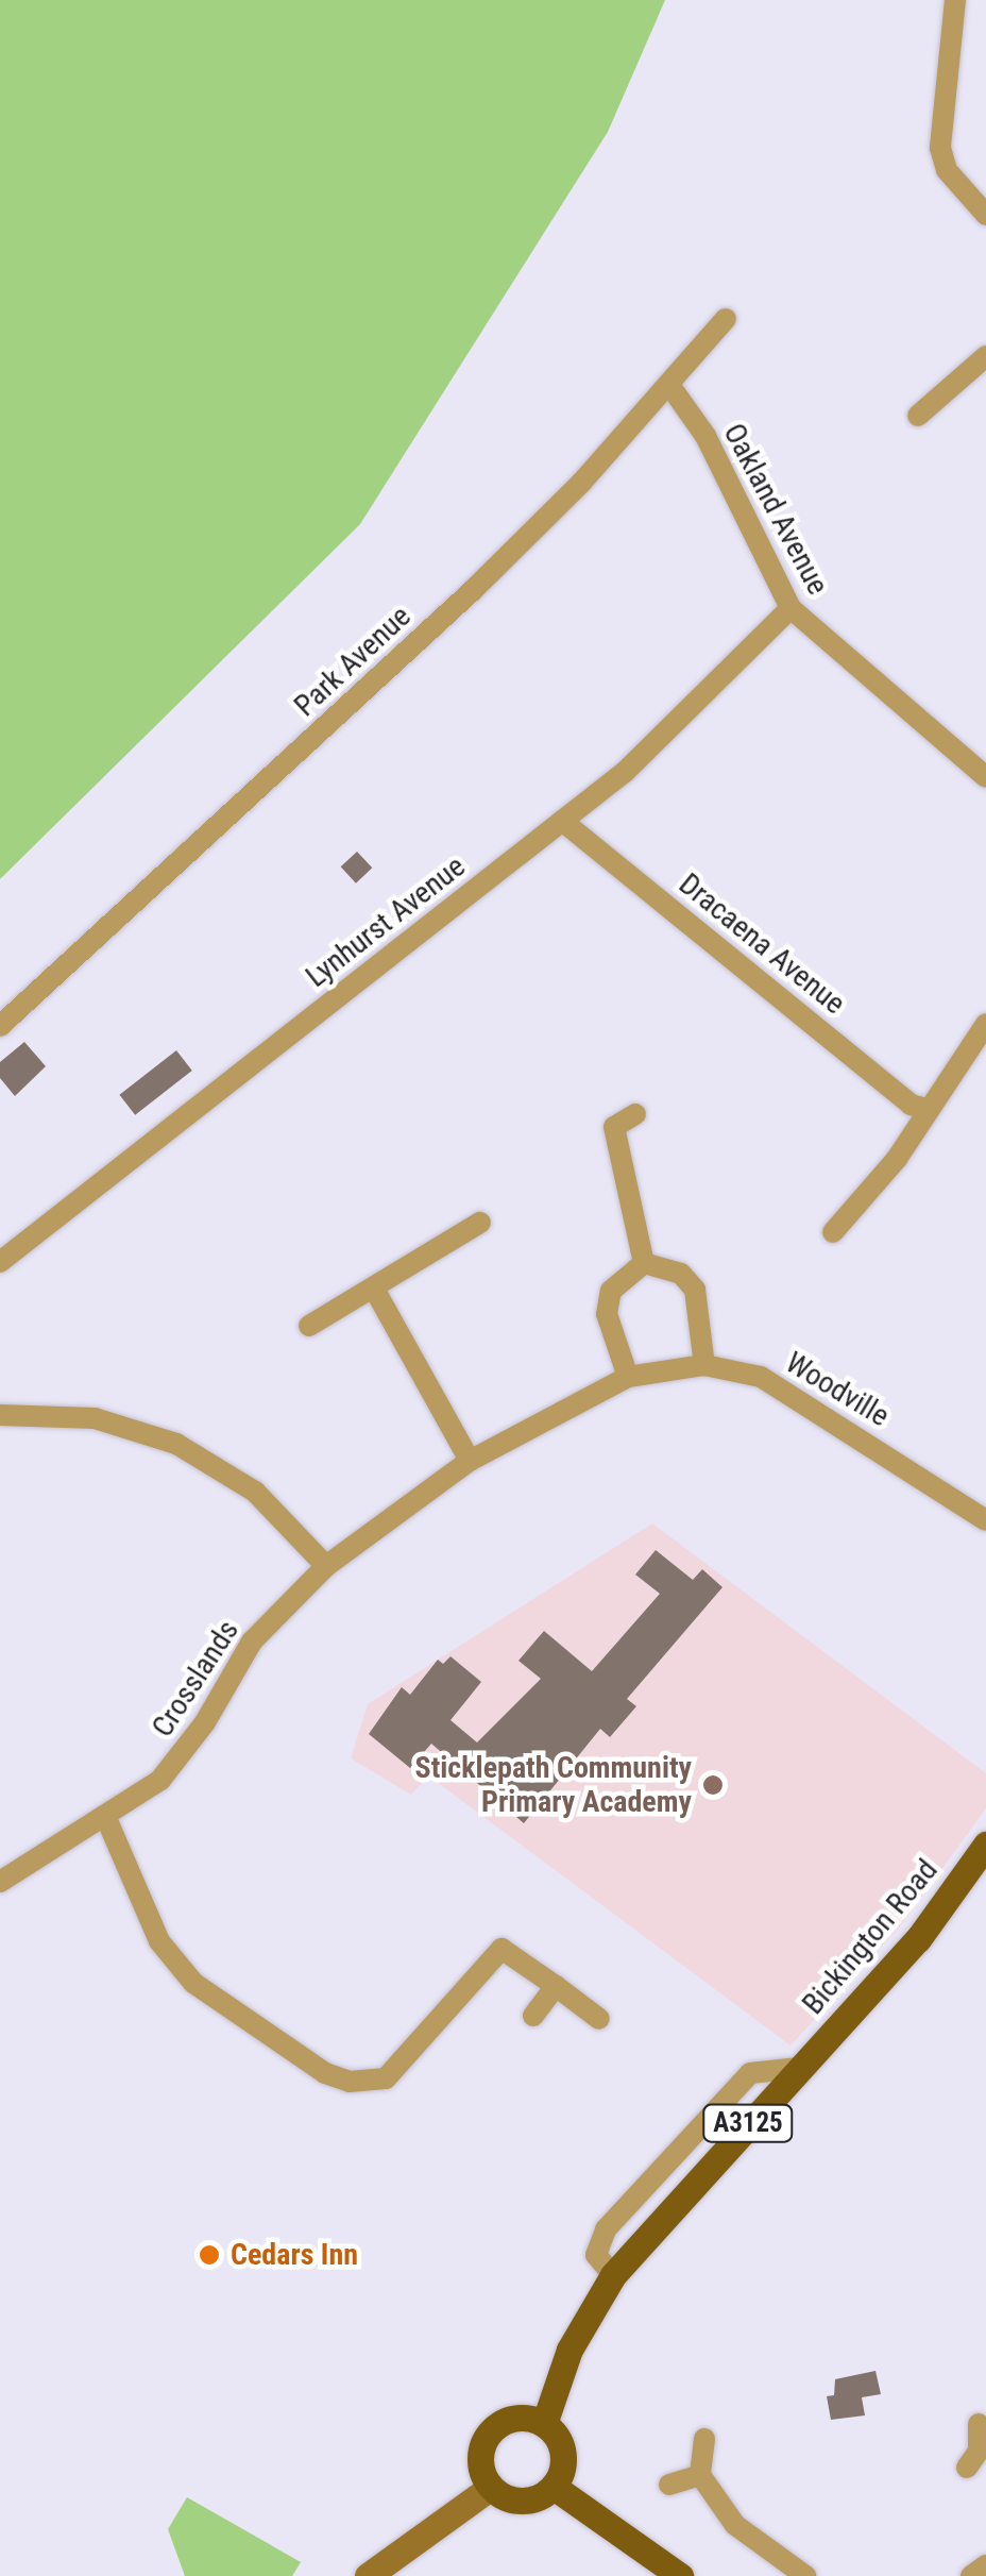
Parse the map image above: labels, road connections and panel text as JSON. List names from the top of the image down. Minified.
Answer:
{"streets":{"main road":["Bickington Road","A3125"],"street":["Oakland Avenue","Park Avenue","Lynhurst Avenue","Dracaena Avenue","Woodville","Crosslands"]},"crossings":[["Oakland Avenue","Park Avenue"],["Oakland Avenue","Lynhurst Avenue"],["Lynhurst Avenue","Dracaena Avenue"],["Woodville","Crosslands"]],"places":["Sticklepath Community Primary Academy","Cedars Inn"]}
